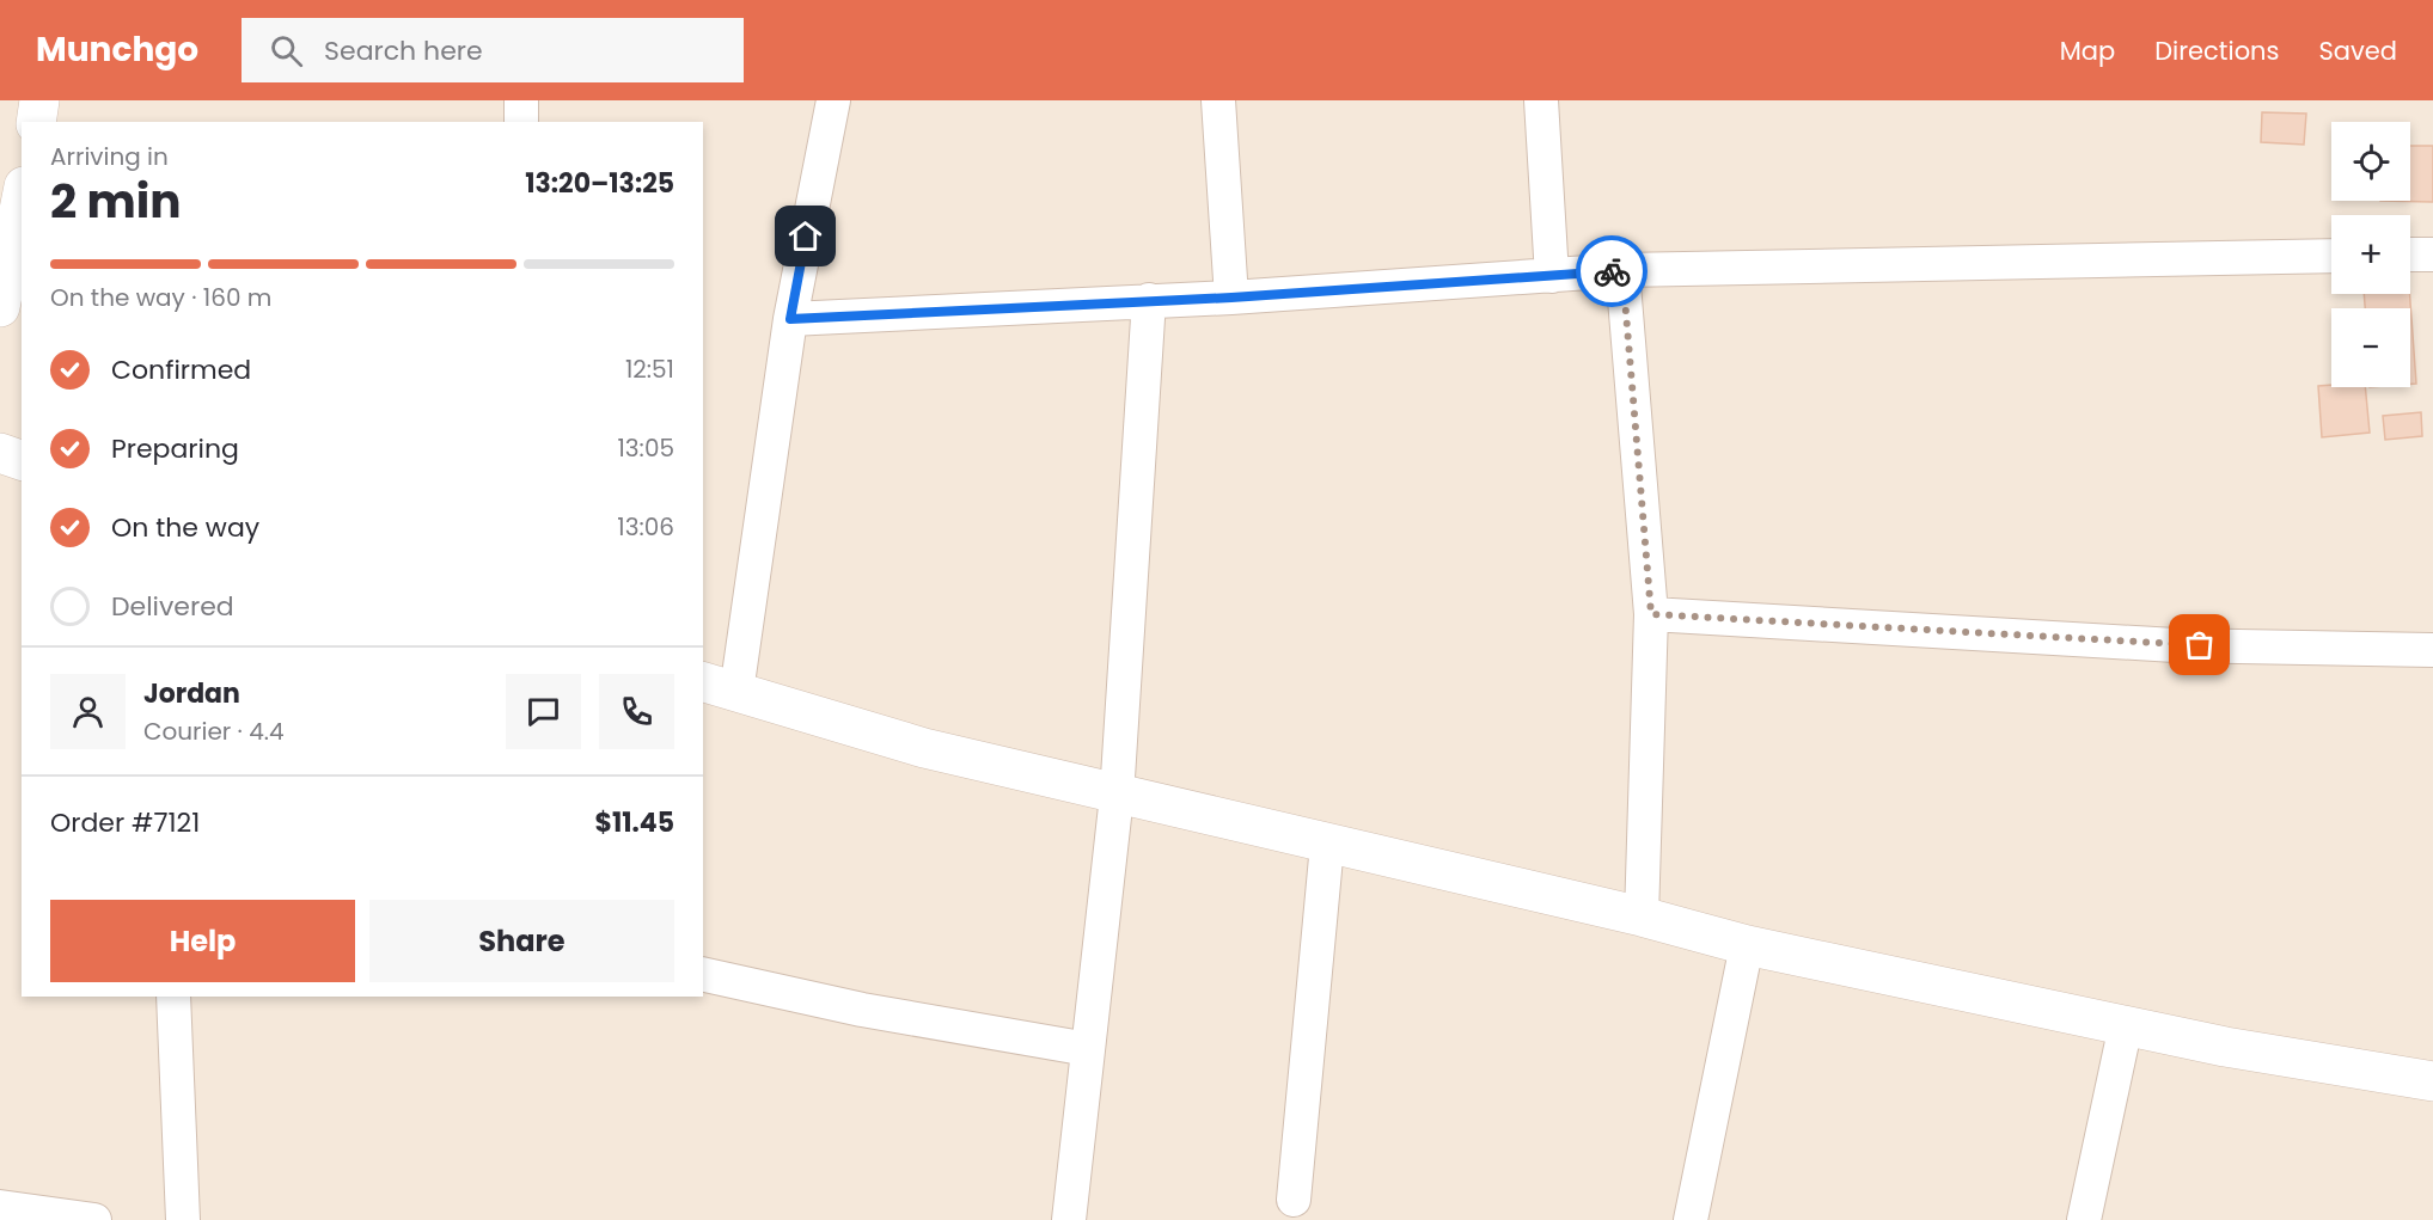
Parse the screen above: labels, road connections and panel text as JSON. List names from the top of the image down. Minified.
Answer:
{"page":{"header":"Munchgo","search":"Search here","nav":["Map","Directions","Saved"],"map_buttons":["+","−"],"heading":["2 min","Arriving in","13:20–13:25"],"panel":["Jordan","Courier · 4.4","Order #7121","$11.45"],"bar":"On the way · 160 m","list":[["Confirmed","12:51"],["Preparing","13:05"],["On the way","13:06"],"Delivered"],"buttons":["Help","Share"]}}
